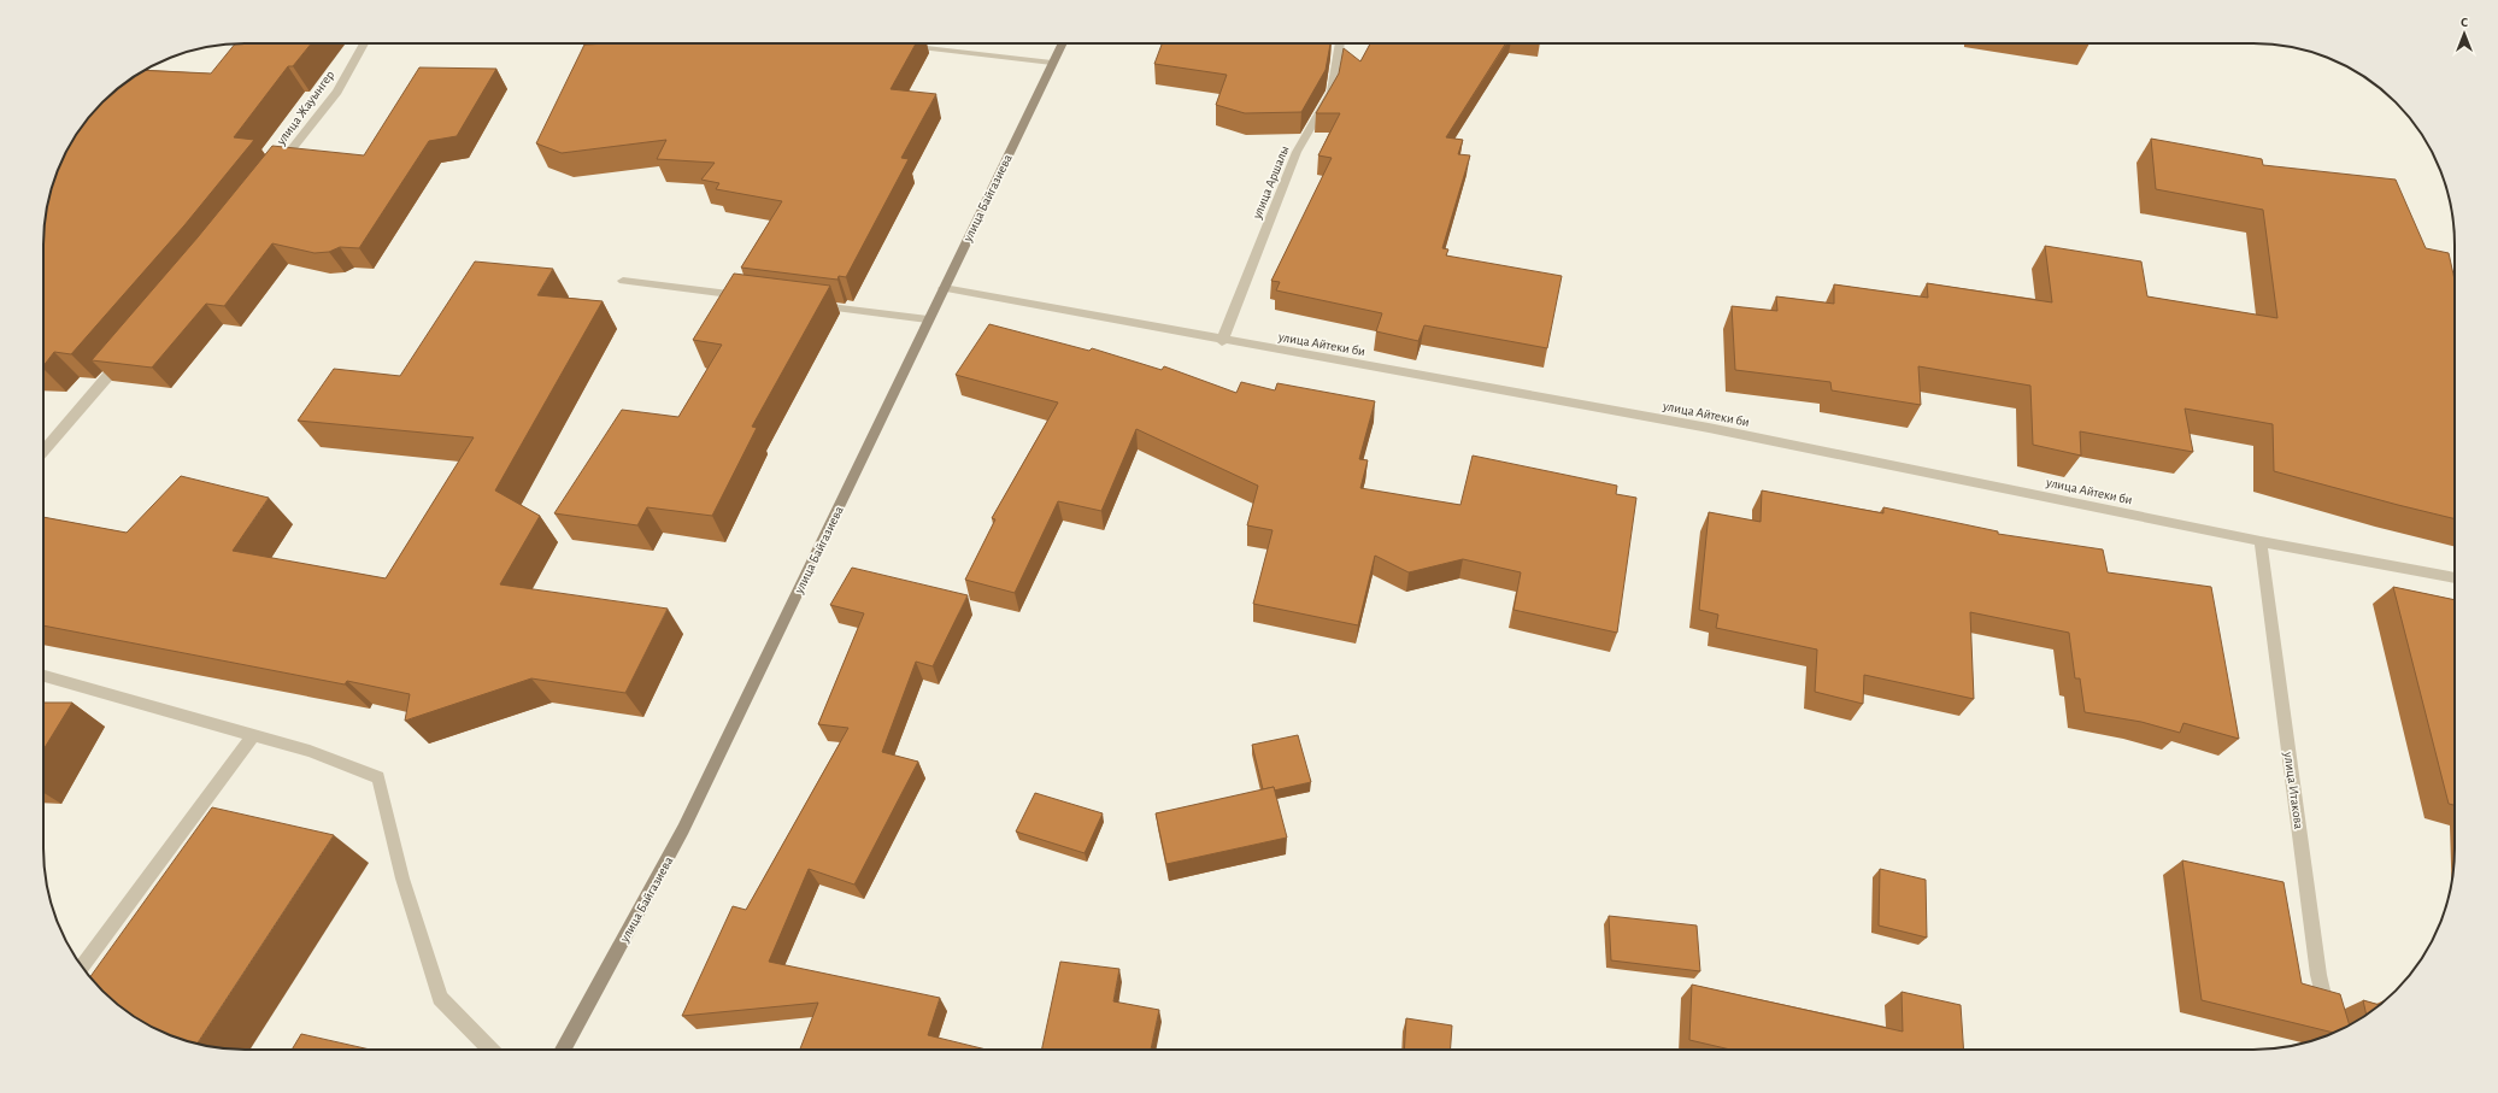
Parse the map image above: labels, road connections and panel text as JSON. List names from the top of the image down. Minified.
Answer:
{"streets":{"main road":["улица Байгазиева"],"street":["улица Жауынгер","улица Аршалы","улица Айтеки би","улица Итакова"]},"crossings":[["улица Аршалы","улица Айтеки би"],["улица Байгазиева","улица Айтеки би"],["улица Айтеки би","улица Итакова"]],"north":"top"}
